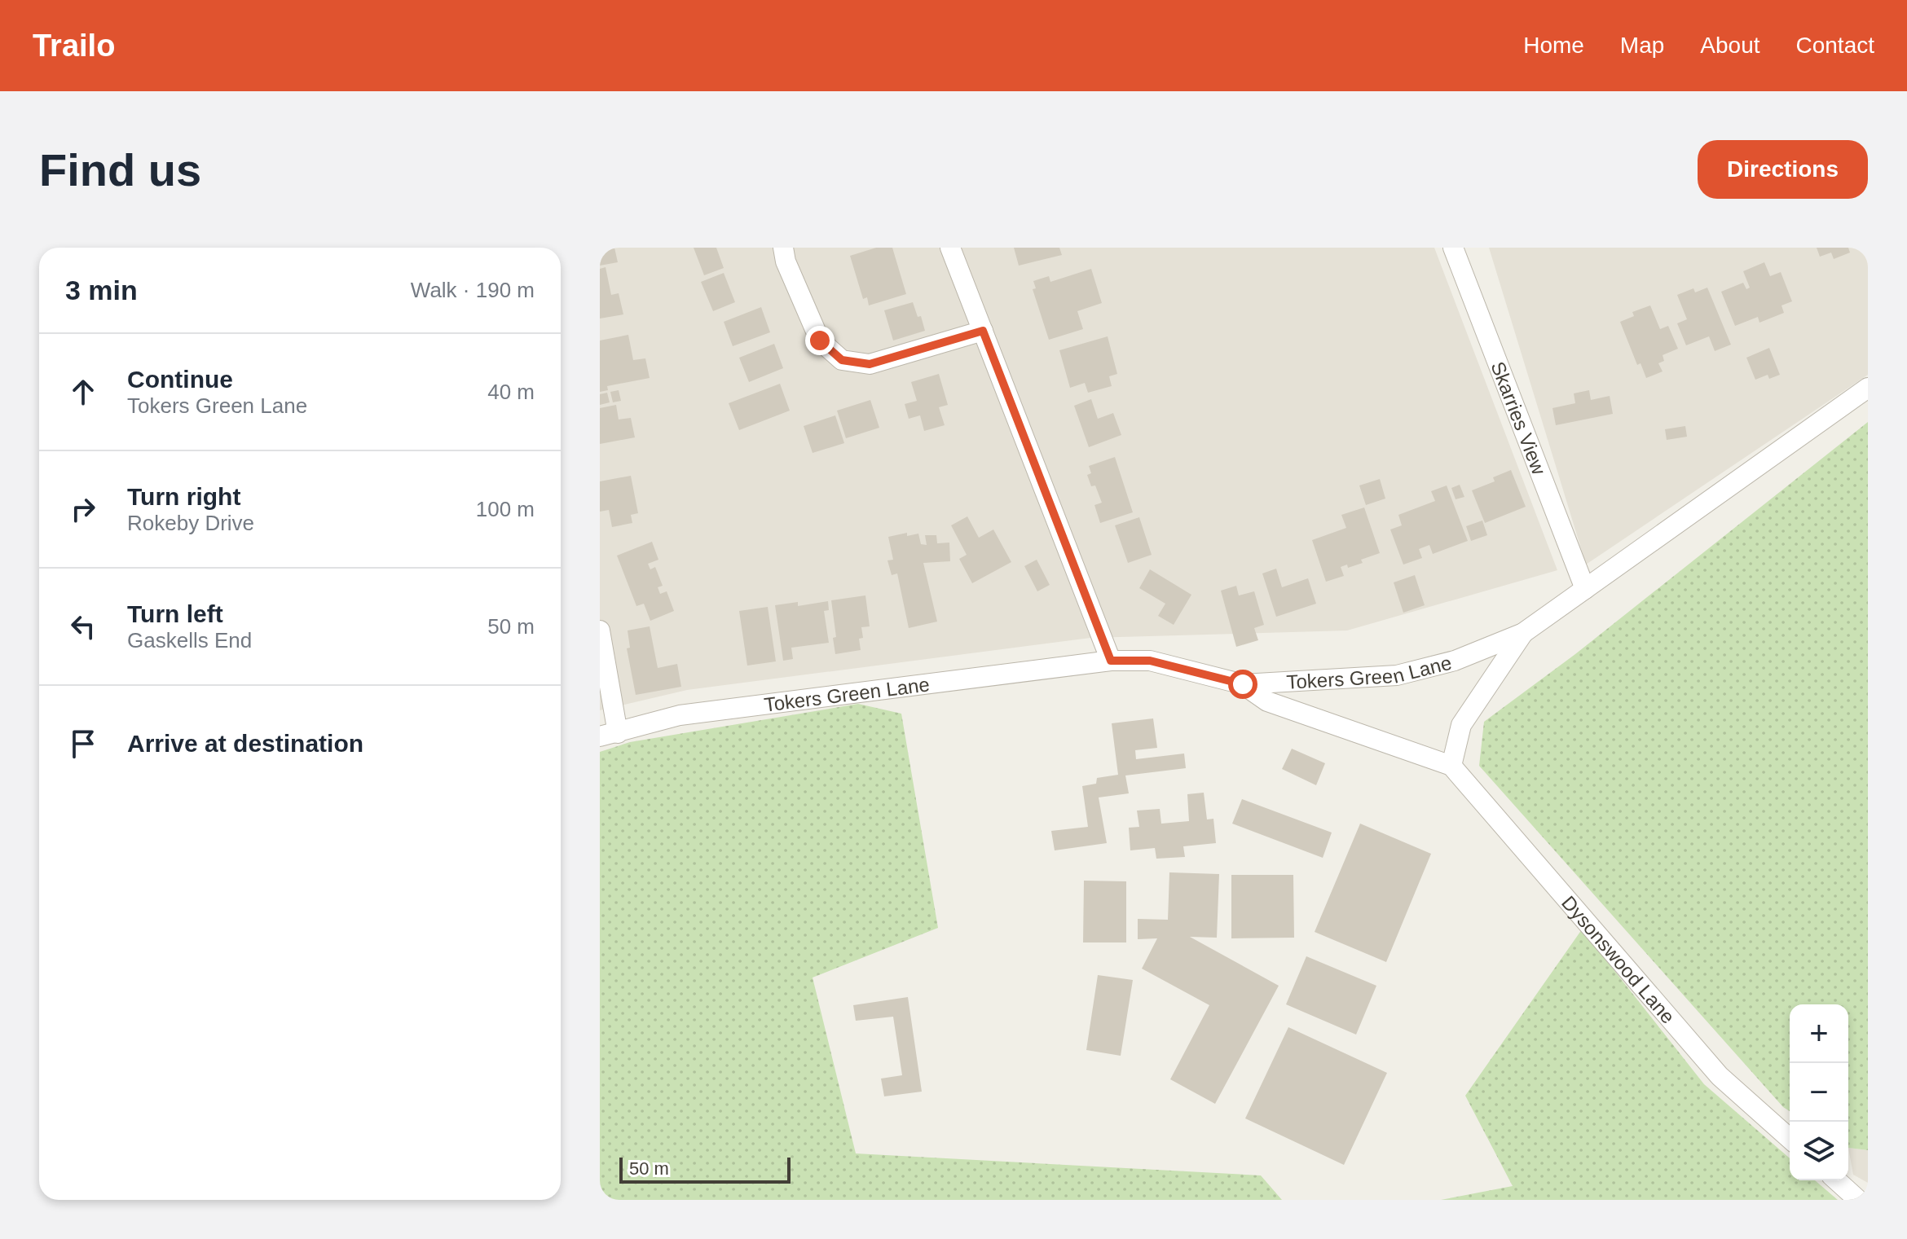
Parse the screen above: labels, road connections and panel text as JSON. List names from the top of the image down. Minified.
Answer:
{"streets":{"street":["Skarries View","Tokers Green Lane","Dysonswood Lane"]},"crossings":[["Skarries View","Tokers Green Lane"],["Tokers Green Lane","Dysonswood Lane"]],"scale_bar":"50 m","page":{"header":"Trailo","nav":["Home","Map","About","Contact"],"buttons":"Directions","title":"Find us","heading":["3 min","Walk · 190 m"],"list":[["Continue","Tokers Green Lane","40 m"],["Turn right","Rokeby Drive","100 m"],["Turn left","Gaskells End","50 m"],"Arrive at destination"],"map_buttons":["+","−"],"scale":"50 m"}}
